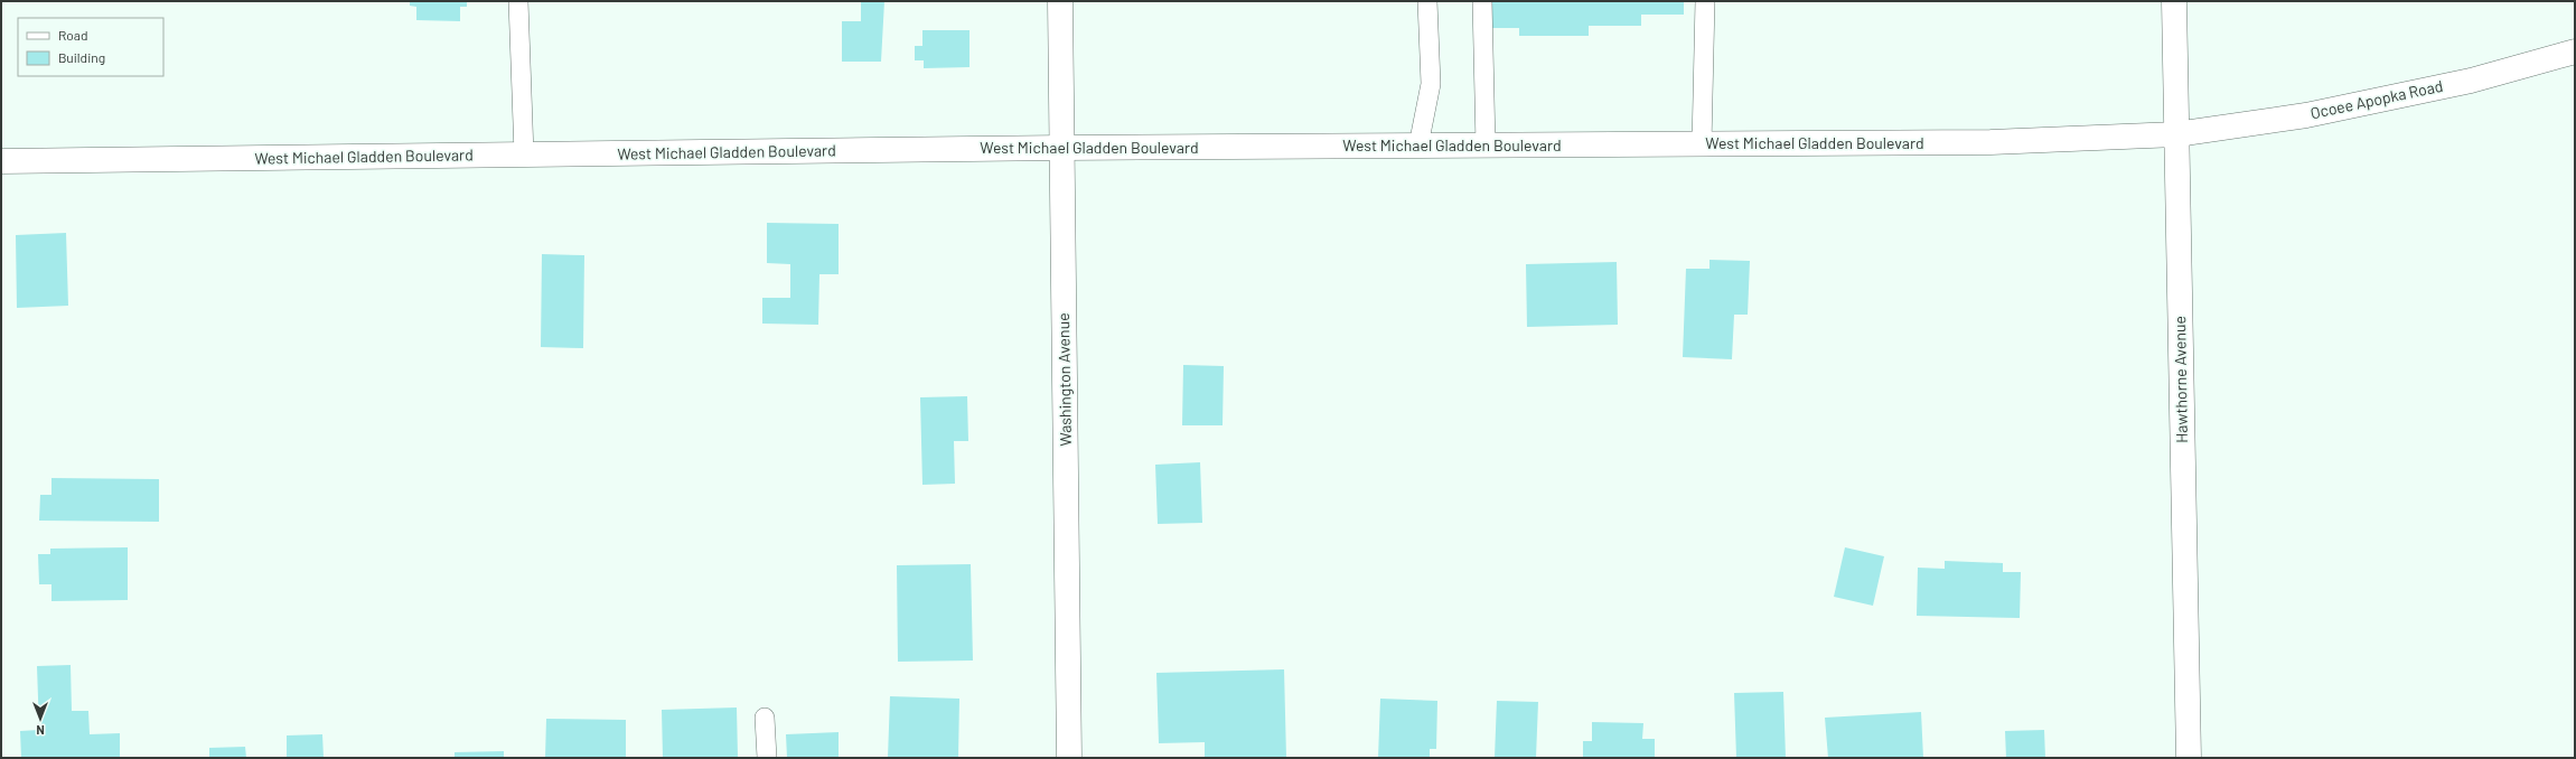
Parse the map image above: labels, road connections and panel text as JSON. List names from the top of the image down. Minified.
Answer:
{"streets":{"main road":["Ocoee Apopka Road","West Michael Gladden Boulevard","Washington Avenue","Hawthorne Avenue"]},"crossings":[["Ocoee Apopka Road","West Michael Gladden Boulevard"],["Ocoee Apopka Road","Hawthorne Avenue"],["West Michael Gladden Boulevard","Washington Avenue"],["West Michael Gladden Boulevard","Hawthorne Avenue"]],"legend":["Road","Building"],"north":"bottom"}
